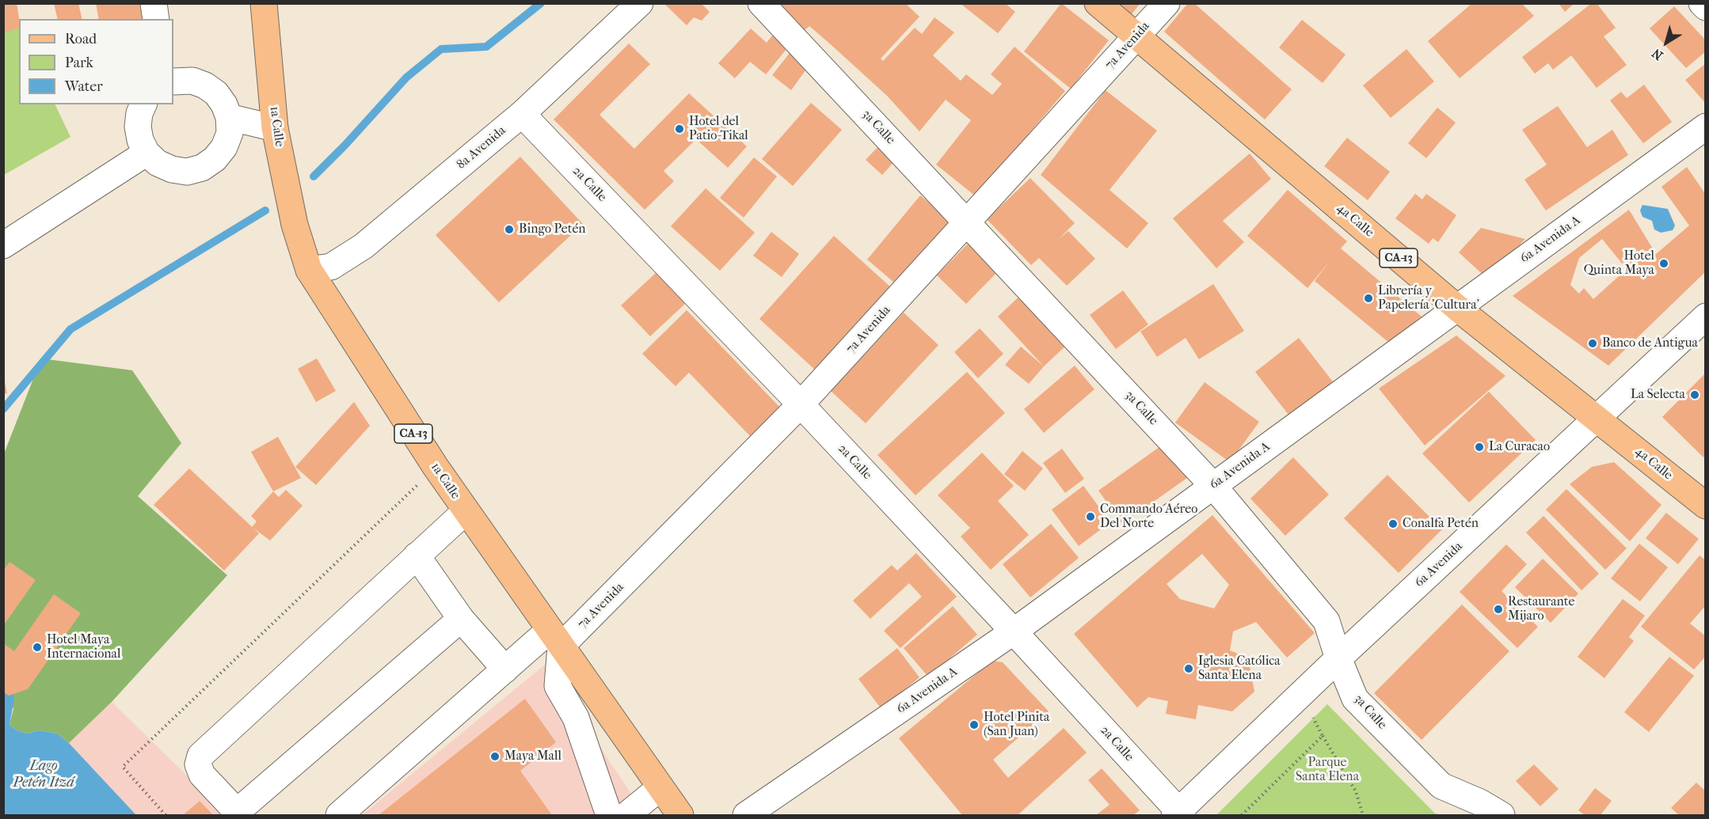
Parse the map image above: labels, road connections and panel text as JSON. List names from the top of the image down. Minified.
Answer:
{"streets":{"main road":["1a Calle","4a Calle","CA-13"],"street":["7a Avenida","3a Calle","8a Avenida","2a Calle","6a Avenida A","6a Avenida"]},"crossings":[["7a Avenida","1a Calle"],["7a Avenida","3a Calle"],["7a Avenida","2a Calle"],["7a Avenida","4a Calle"],["1a Calle","8a Avenida"],["3a Calle","6a Avenida A"],["3a Calle","6a Avenida"],["8a Avenida","2a Calle"],["2a Calle","6a Avenida A"],["2a Calle","6a Avenida"],["4a Calle","6a Avenida A"],["4a Calle","6a Avenida"]],"water":["Lago Petén Itzá"],"parks":["Parque Santa Elena"],"places":["Hotel del Patio-Tikal","Bingo Petén","Hotel Quinta Maya","Librería y Papelería 'Cultura'","Banco de Antigua","La Selecta","La Curacao","Commando Aéreo Del Norte","Conalfa Petén","Restaurante Mijaro","Hotel Maya Internacional","Iglesia Católica Santa Elena","Hotel Pinita (San Juan)","Maya Mall"],"legend":["Road","Park","Water"],"north":"bottom left"}
